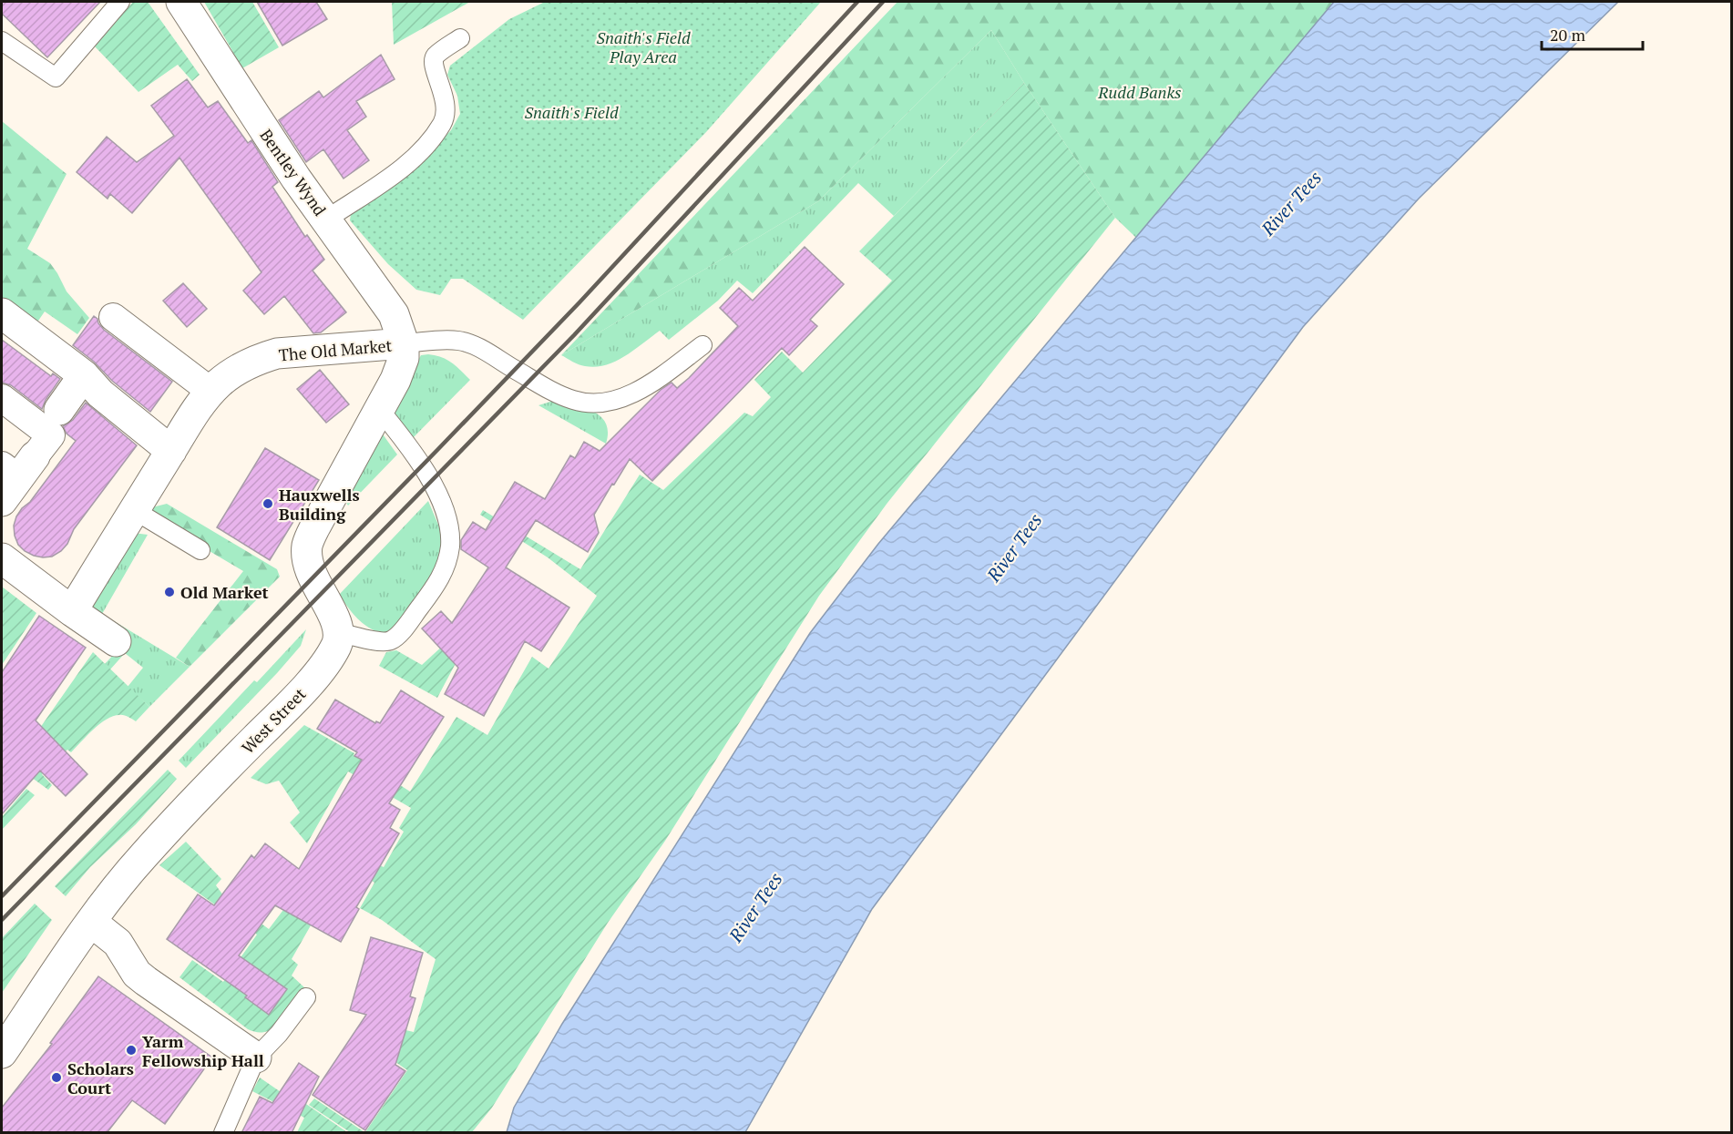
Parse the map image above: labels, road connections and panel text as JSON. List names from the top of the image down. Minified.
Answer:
{"streets":{"street":["Bentley Wynd","The Old Market","West Street"]},"crossings":[["Bentley Wynd","The Old Market"]],"water":["River Tees"],"parks":["Snaith's Field Play Area","Rudd Banks","Snaith's Field"],"places":["Hauxwells Building","Old Market","Yarm Fellowship Hall","Scholars Court"],"scale_bar":"20 m"}
